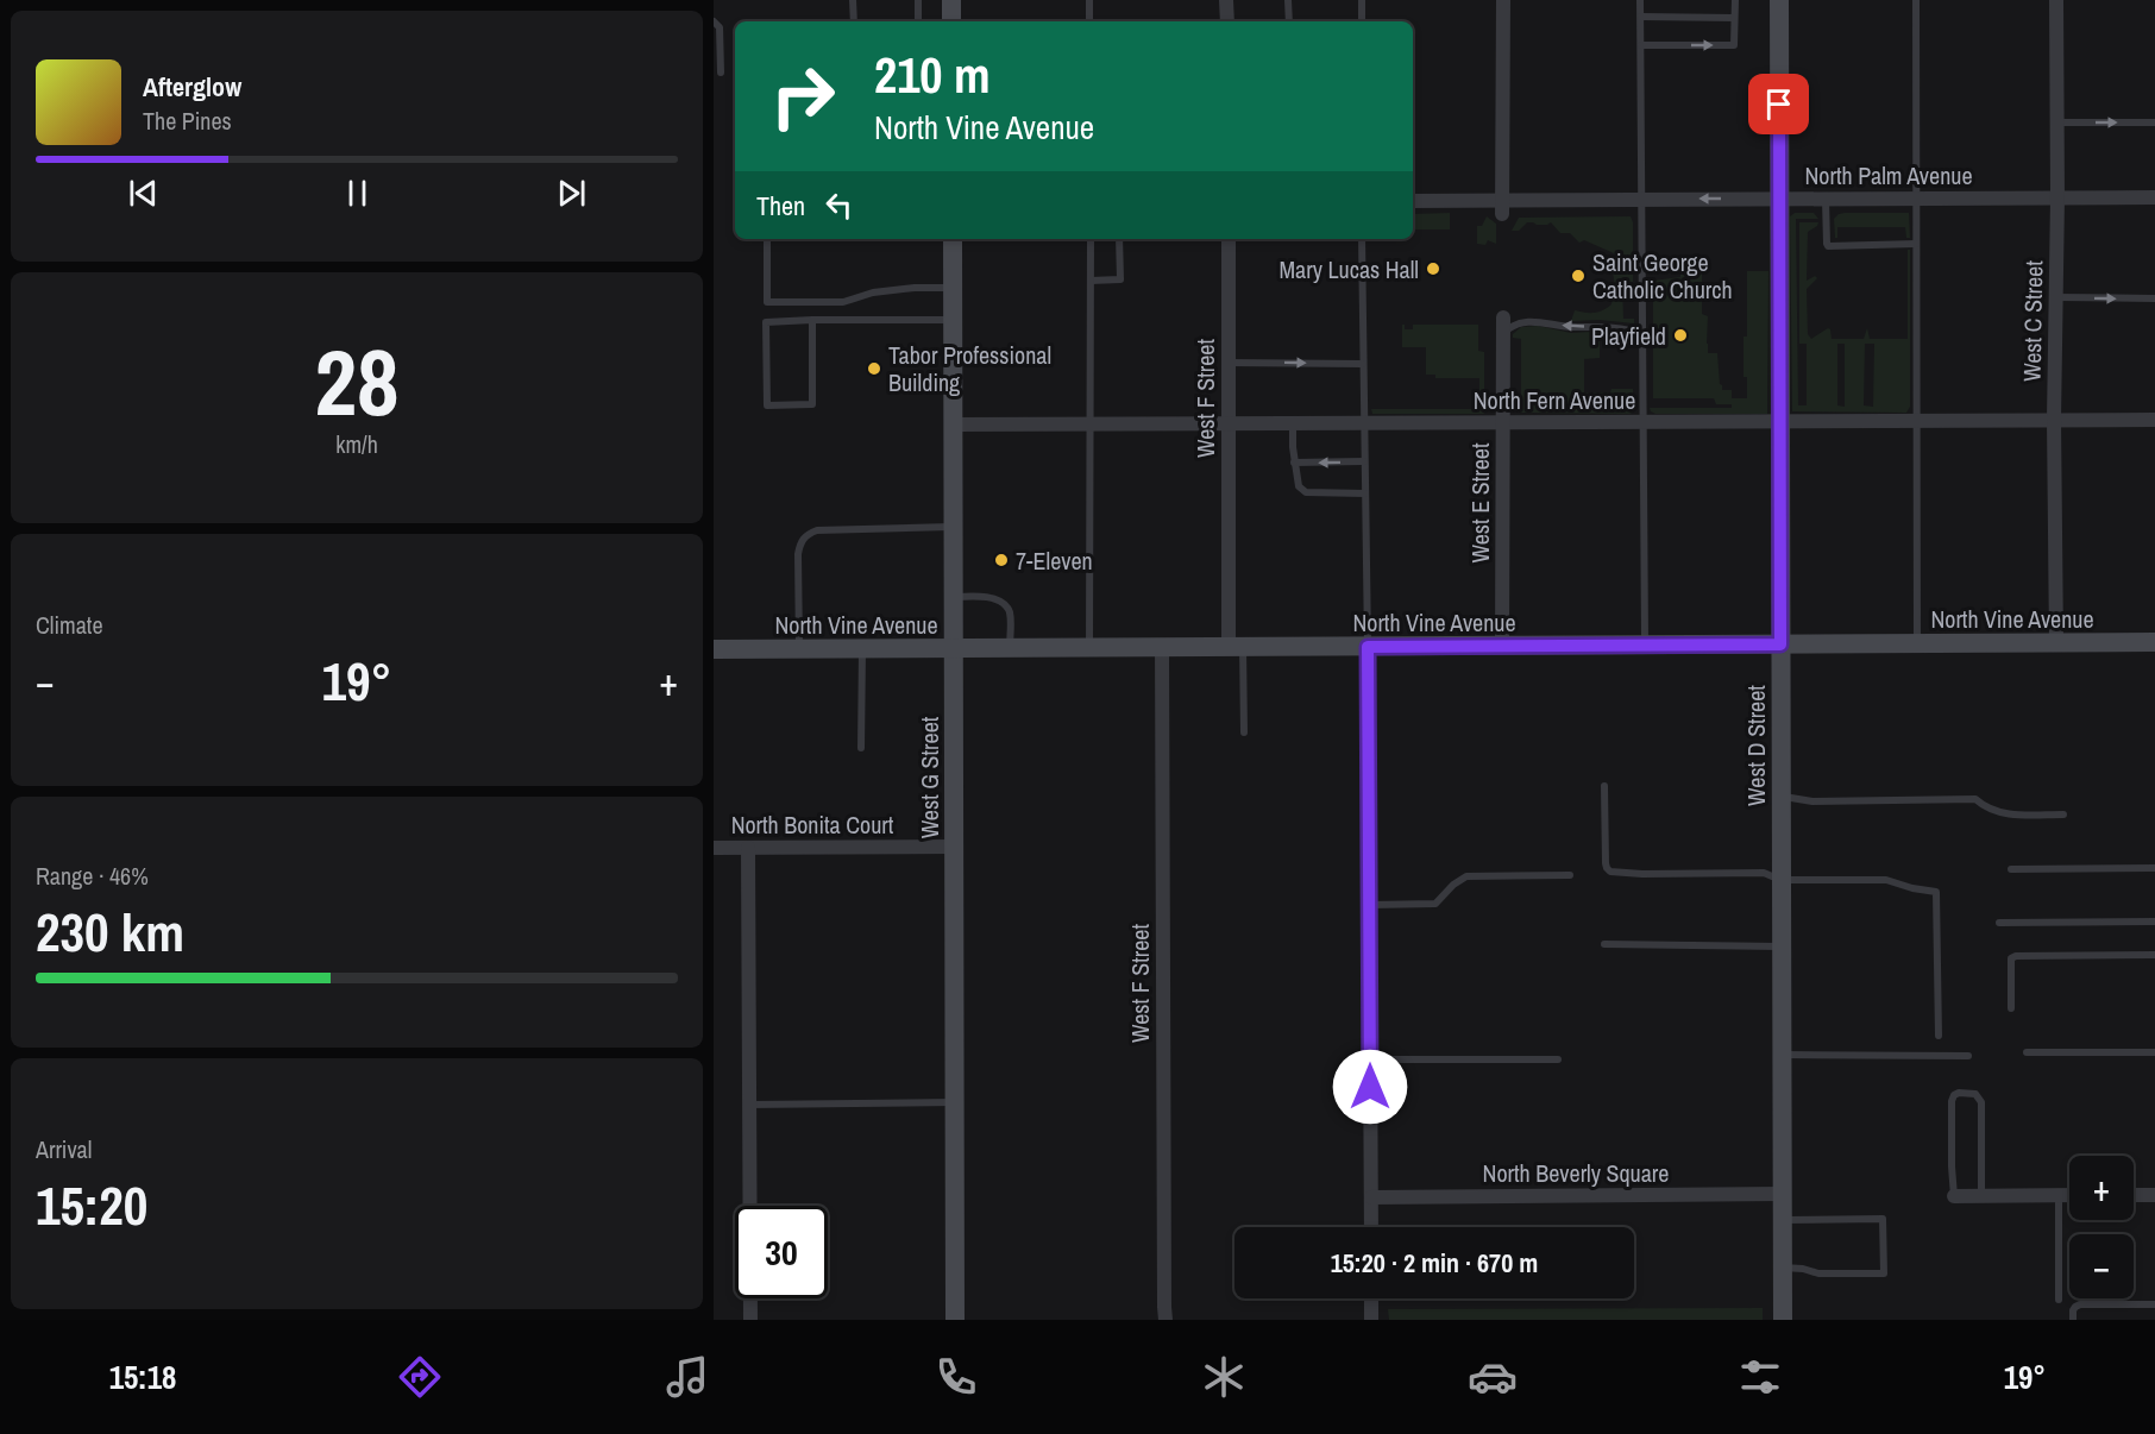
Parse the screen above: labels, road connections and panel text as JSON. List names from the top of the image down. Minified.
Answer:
{"streets":{"street":["North Palm Avenue","West C Street","West F Street","North Fern Avenue","West E Street","North Vine Avenue","West D Street","West G Street","North Bonita Court","North Beverly Square"]},"crossings":[["North Palm Avenue","West C Street"],["North Palm Avenue","West D Street"],["West C Street","North Fern Avenue"],["West C Street","North Vine Avenue"],["West F Street","North Fern Avenue"],["West F Street","North Vine Avenue"],["North Fern Avenue","West E Street"],["North Fern Avenue","West D Street"],["North Fern Avenue","West G Street"],["West E Street","North Vine Avenue"],["North Vine Avenue","West D Street"],["North Vine Avenue","West G Street"],["West D Street","North Beverly Square"],["West G Street","North Bonita Court"]],"places":["Mary Lucas Hall","Saint George Catholic Church","Playfield","Tabor Professional Building","7-Eleven"],"page":{"turn":["210 m","North Vine Avenue"],"song":["Afterglow","The Pines"],"then":"Then","tile":[["28","km/h"],"Climate",["Range · 46%","230 km"],["Arrival","15:20"]],"heat":["−","19°","+"],"map_buttons":["+","−"],"limit":"30","trip":"15:20 · 2 min · 670 m","tabs":["15:18","19°"]}}
